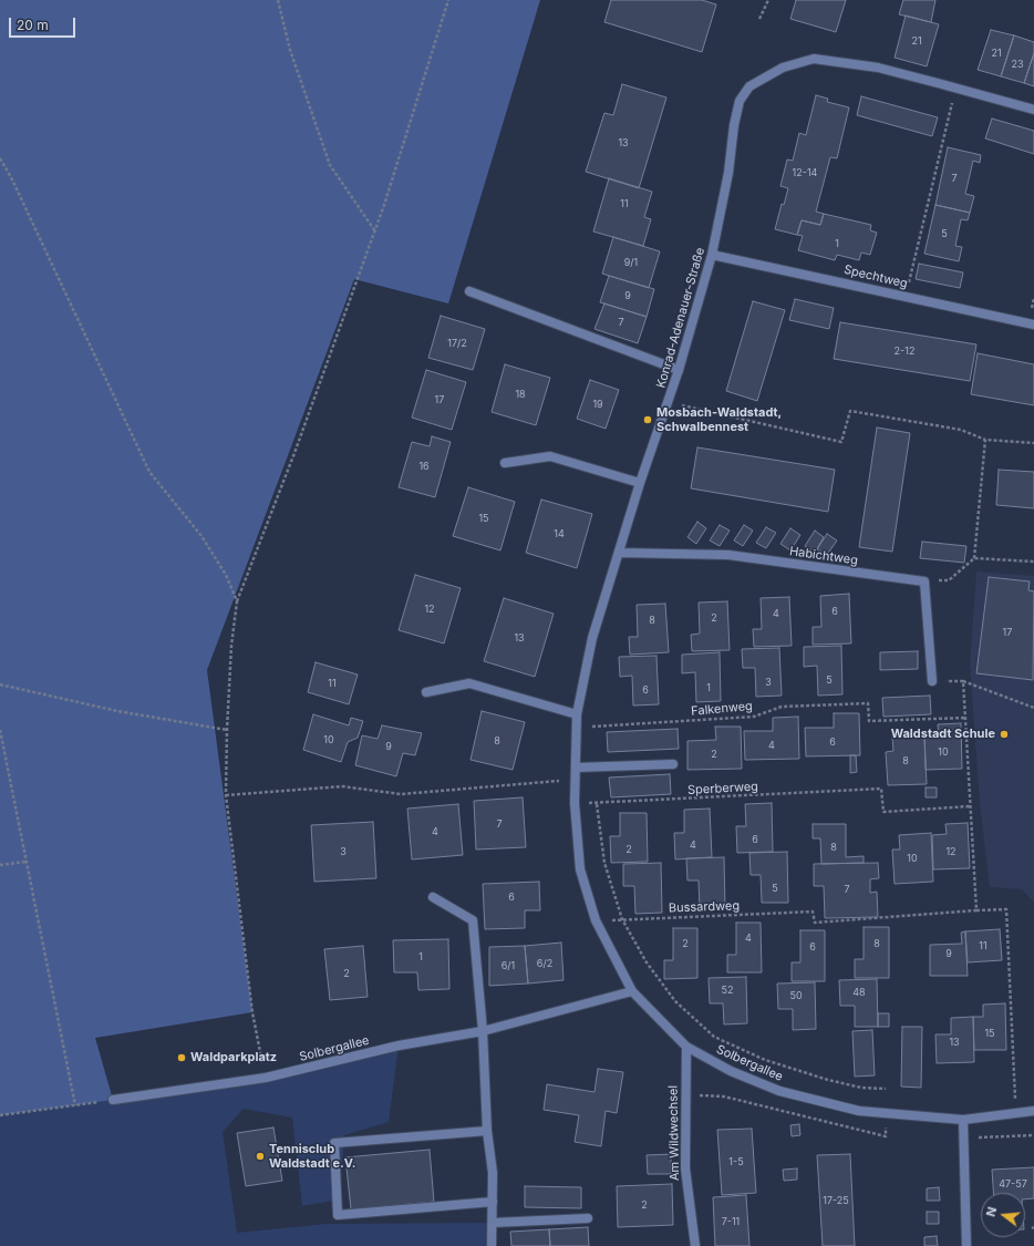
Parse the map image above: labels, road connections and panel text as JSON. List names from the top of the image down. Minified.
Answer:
{"streets":{"street":["Spechtweg","Konrad-Adenauer-Straße","Habichtweg","Solbergallee","Am Wildwechsel"],"path":["Falkenweg","Sperberweg","Bussardweg"]},"crossings":[["Spechtweg","Konrad-Adenauer-Straße"],["Konrad-Adenauer-Straße","Habichtweg"],["Konrad-Adenauer-Straße","Falkenweg"],["Konrad-Adenauer-Straße","Sperberweg"],["Konrad-Adenauer-Straße","Bussardweg"],["Konrad-Adenauer-Straße","Solbergallee"],["Solbergallee","Am Wildwechsel"]],"places":["Mosbach-Waldstadt, Schwalbennest","Waldstadt Schule","Waldparkplatz","Tennisclub Waldstadt e.V."],"house_numbers":["21","21","23","13","12-14","7","11","5","1","9/1","9","7","17/2","2-12","18","17","19","16","15","14","12","6","4","2","8","17","13","5","3","11","1","6","10","8","6","4","9","10","2","8","7","4","6","4","8","2","3","12","10","5","7","6","4","2","8","11","6","9","1","6/2","6/1","2","52","48","50","15","13","1-5","47-57","17-25","2","7-11"],"scale_bar":"20 m","north":"left"}
